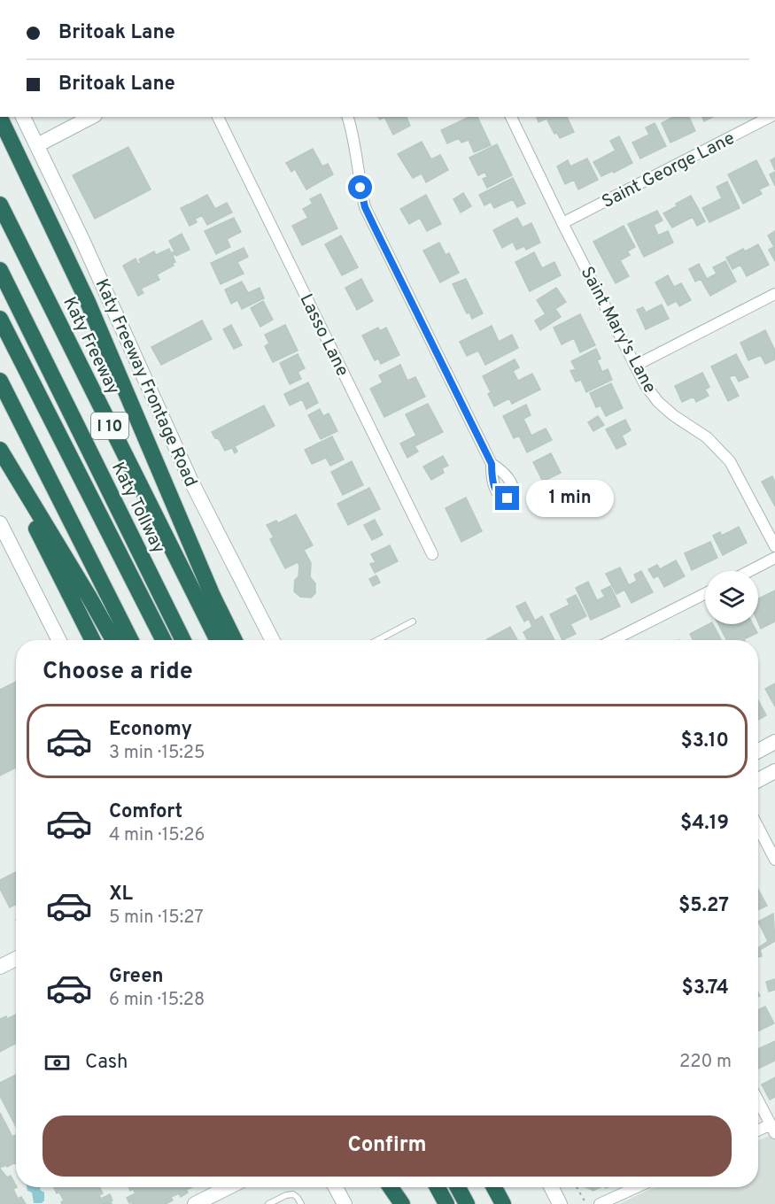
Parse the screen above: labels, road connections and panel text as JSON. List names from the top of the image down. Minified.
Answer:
{"streets":{"highway":["Katy Freeway","I 10","Katy Tollway"],"main road":["Katy Freeway Frontage Road"],"street":["Saint George Lane","Saint Mary's Lane","Lasso Lane"]},"crossings":[["Saint George Lane","Saint Mary's Lane"]],"page":{"banner":["Britoak Lane","Britoak Lane"],"bubble":"1 min","heading":"Choose a ride","list":[{"name":"Economy","note":"3 min · 15:25","value":"$3.10"},{"name":"Comfort","note":"4 min · 15:26","value":"$4.19"},{"name":"XL","note":"5 min · 15:27","value":"$5.27"},{"name":"Green","note":"6 min · 15:28","value":"$3.74"}],"pay":["Cash","220 m"],"buttons":"Confirm"}}
